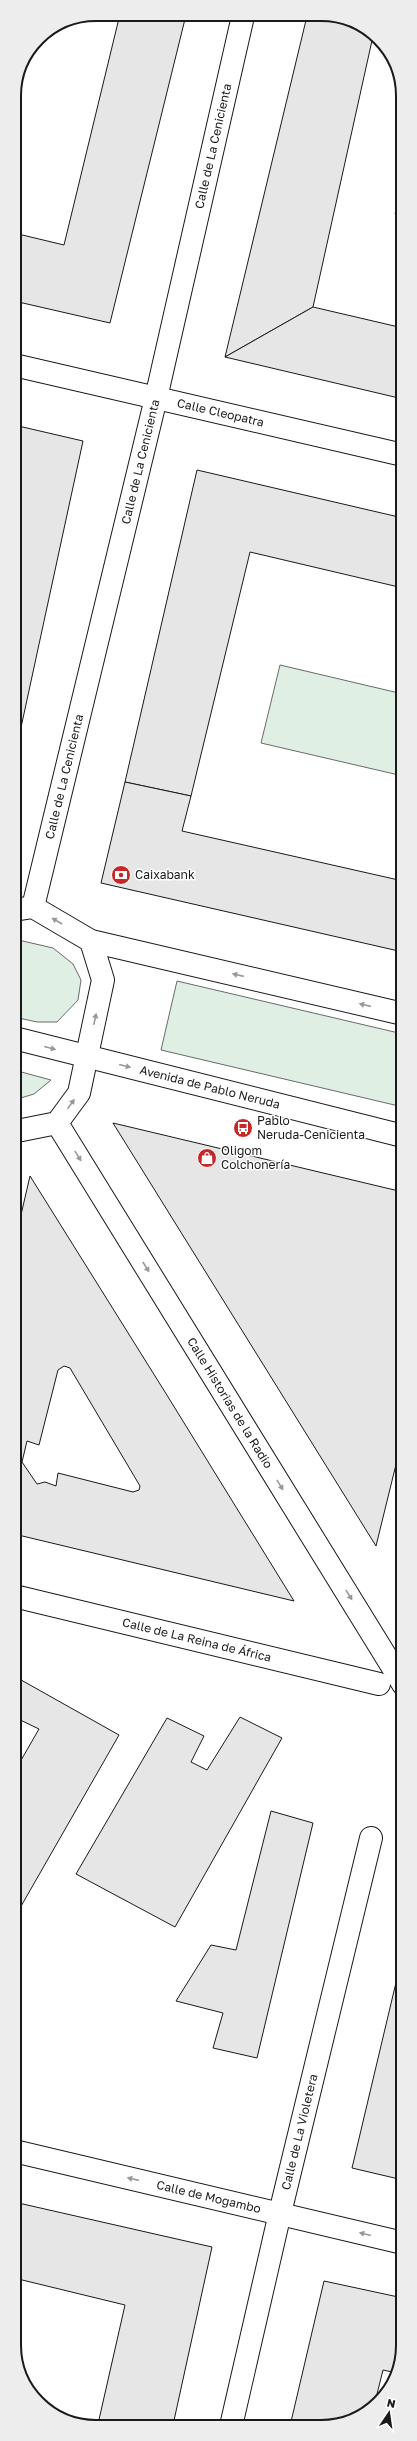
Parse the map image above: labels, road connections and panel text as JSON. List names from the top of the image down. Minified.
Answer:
{"streets":{"street":["Calle de La Cenicienta","Calle Cleopatra","Avenida de Pablo Neruda","Calle Historias de la Radio","Calle de La Reina de África","Calle de La Violetera","Calle de Mogambo"]},"crossings":[["Calle de La Cenicienta","Calle Cleopatra"],["Calle de La Violetera","Calle de Mogambo"]],"one_way":["Calle Historias de la Radio","Calle de Mogambo"],"places":{"bank":["Caixabank"],"bus stop":["Pablo Neruda-Cenicienta"],"shop":["Oligom Colchonería"]},"north":"top"}
